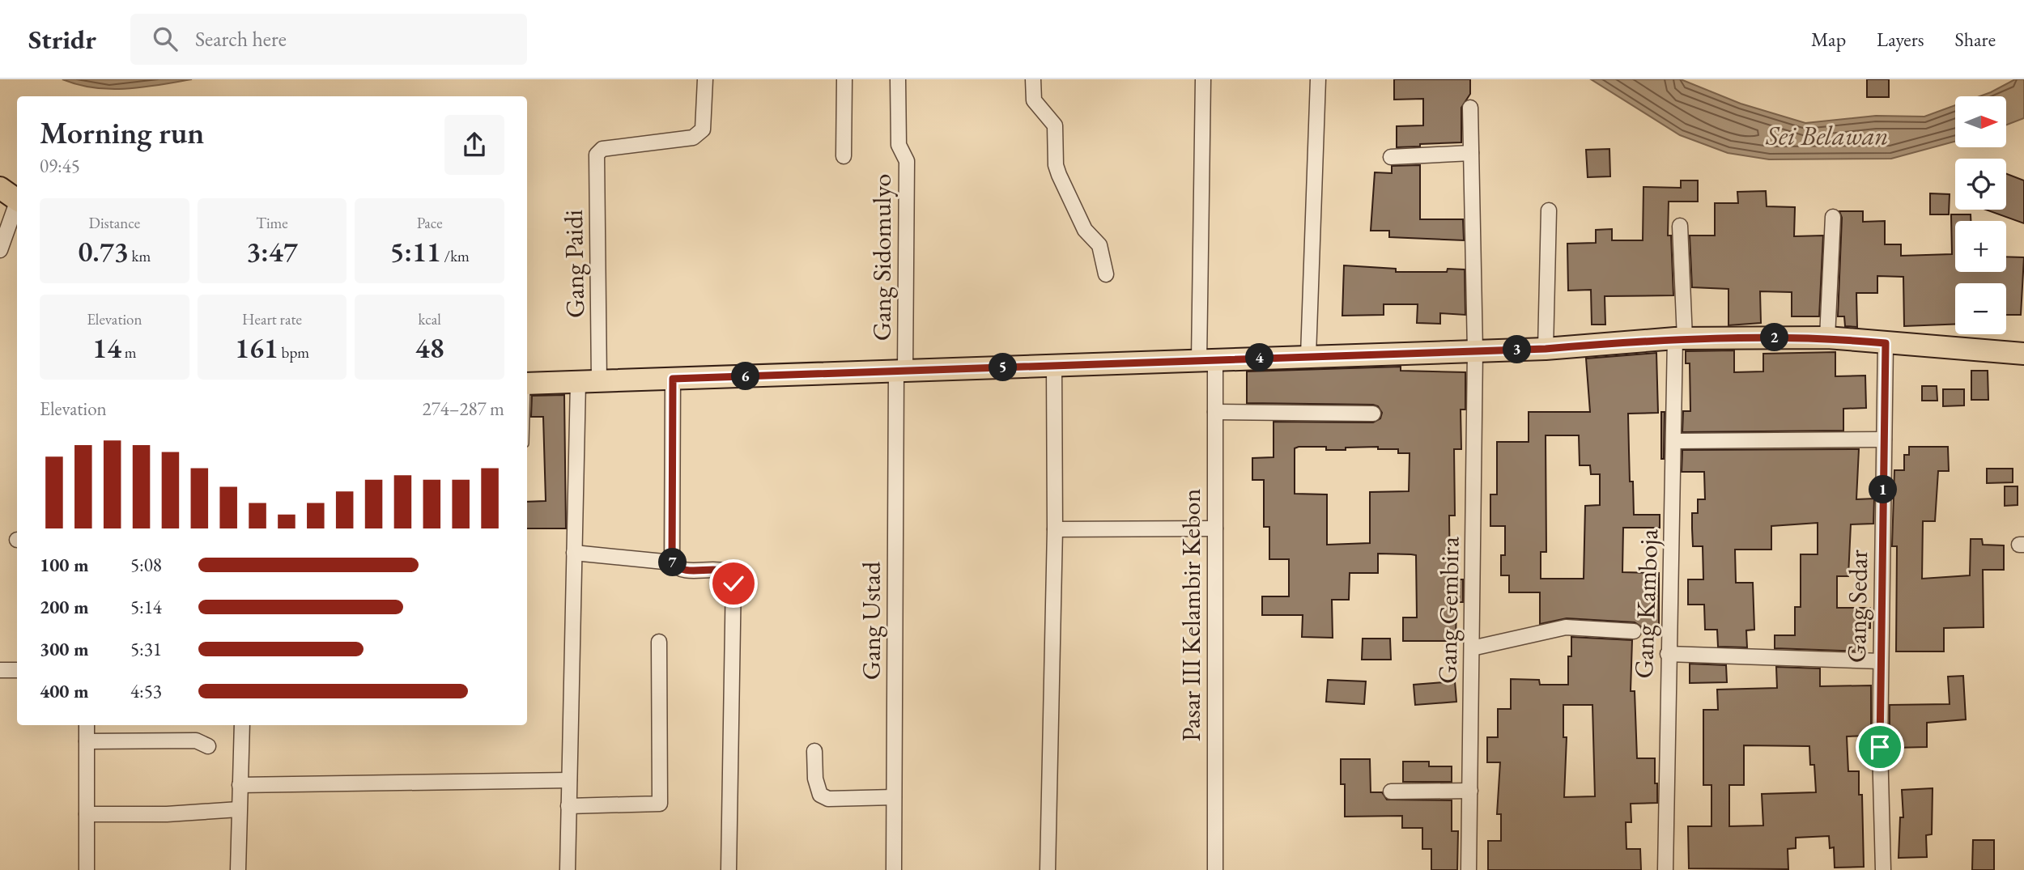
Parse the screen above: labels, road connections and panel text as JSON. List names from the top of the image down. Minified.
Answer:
{"streets":{"street":["Gang Sidomulyo","Gang Paidi","Gang Kamboja","Gang Sedar","Gang Gembira","Pasar III Kelambir Kebon","Gang Ustad"]},"crossings":[["Gang Sidomulyo","Gang Ustad"]],"water":["Sei Belawan"],"north":"right","page":{"header":"Stridr","search":"Search here","nav":["Map","Layers","Share"],"map_buttons":["+","−"],"heading":["Morning run","09:45"],"stats":[["Distance","0.73 km"],["Time","3:47"],["Pace","5:11 /km"],["Elevation","14 m"],["Heart rate","161 bpm"],["kcal","48"]],"pins":["2","3","4","5","6","1","7"],"chart":["Elevation","274–287 m"],"list":[{"name":"100 m","note":"5:08"},{"name":"200 m","note":"5:14"},{"name":"300 m","note":"5:31"},{"name":"400 m","note":"4:53"}]}}
